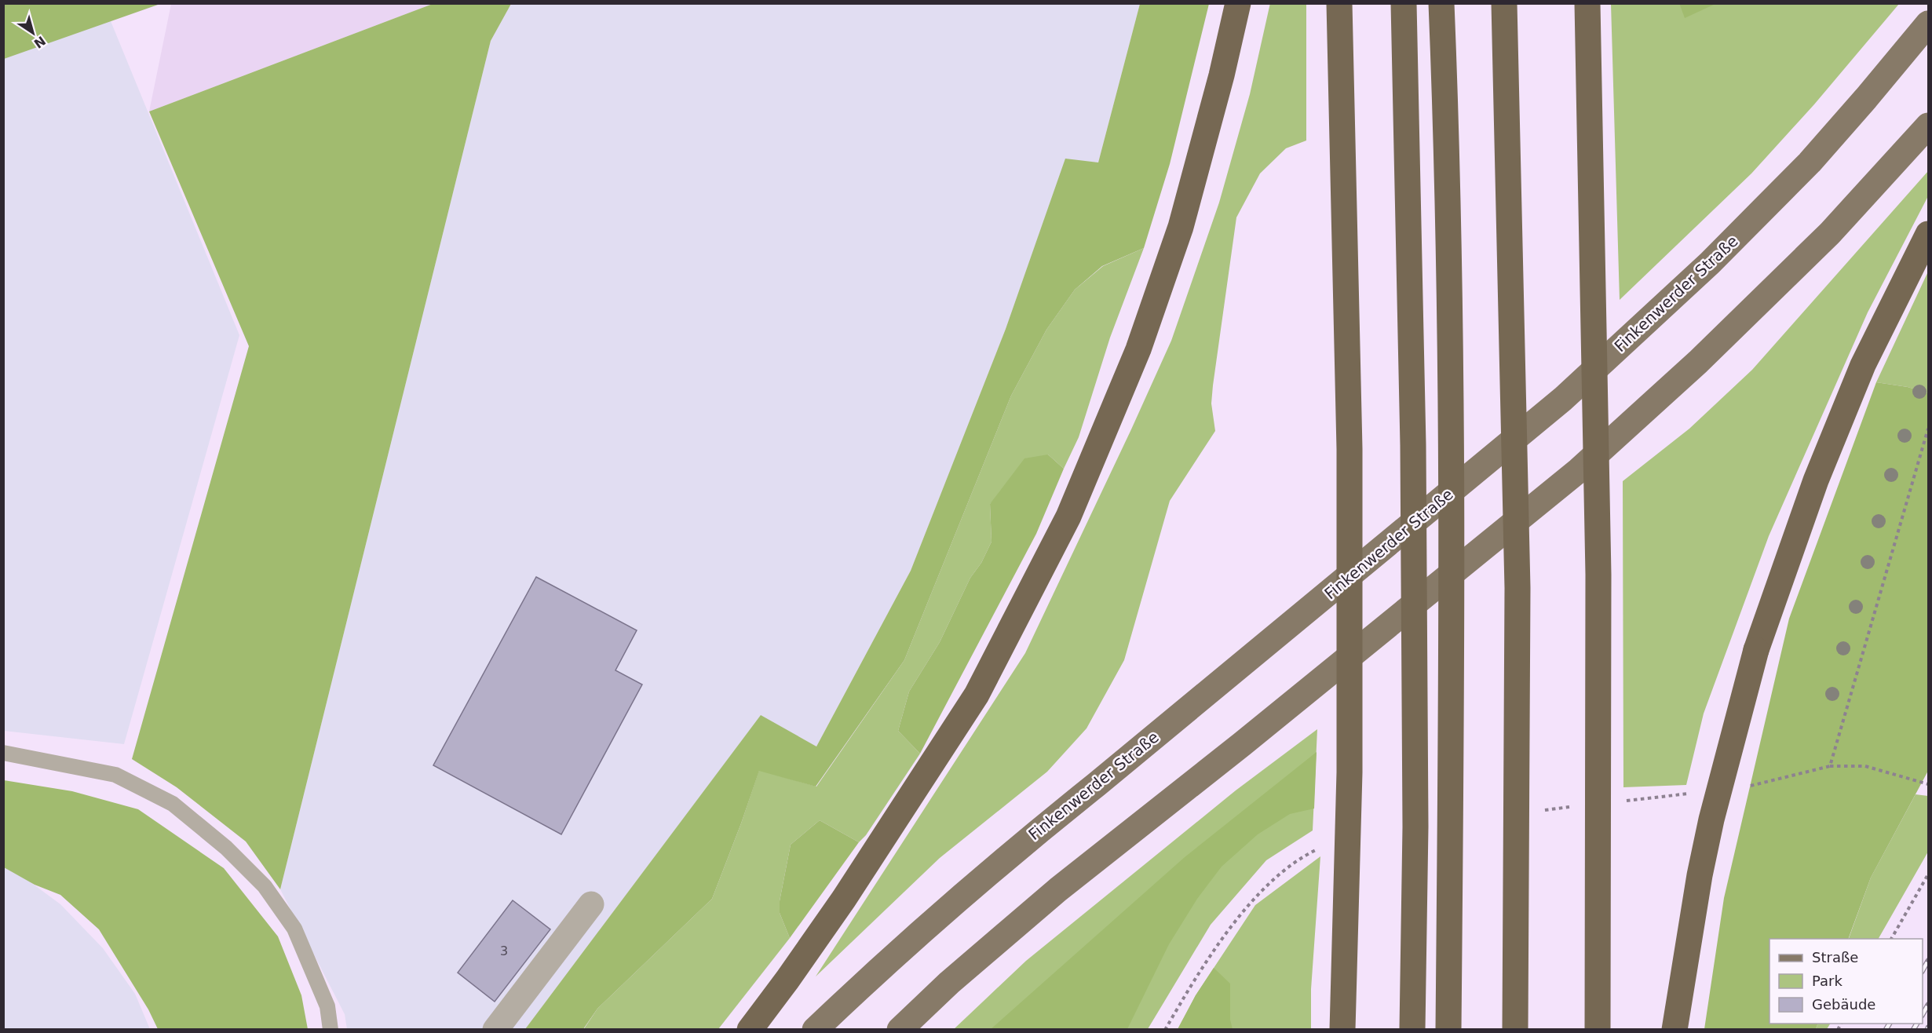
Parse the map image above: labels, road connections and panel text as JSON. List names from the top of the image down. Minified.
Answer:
{"streets":{"main road":["Finkenwerder Straße"]},"house_numbers":["3"],"legend":["Straße","Park","Gebäude"],"north":"bottom right"}
